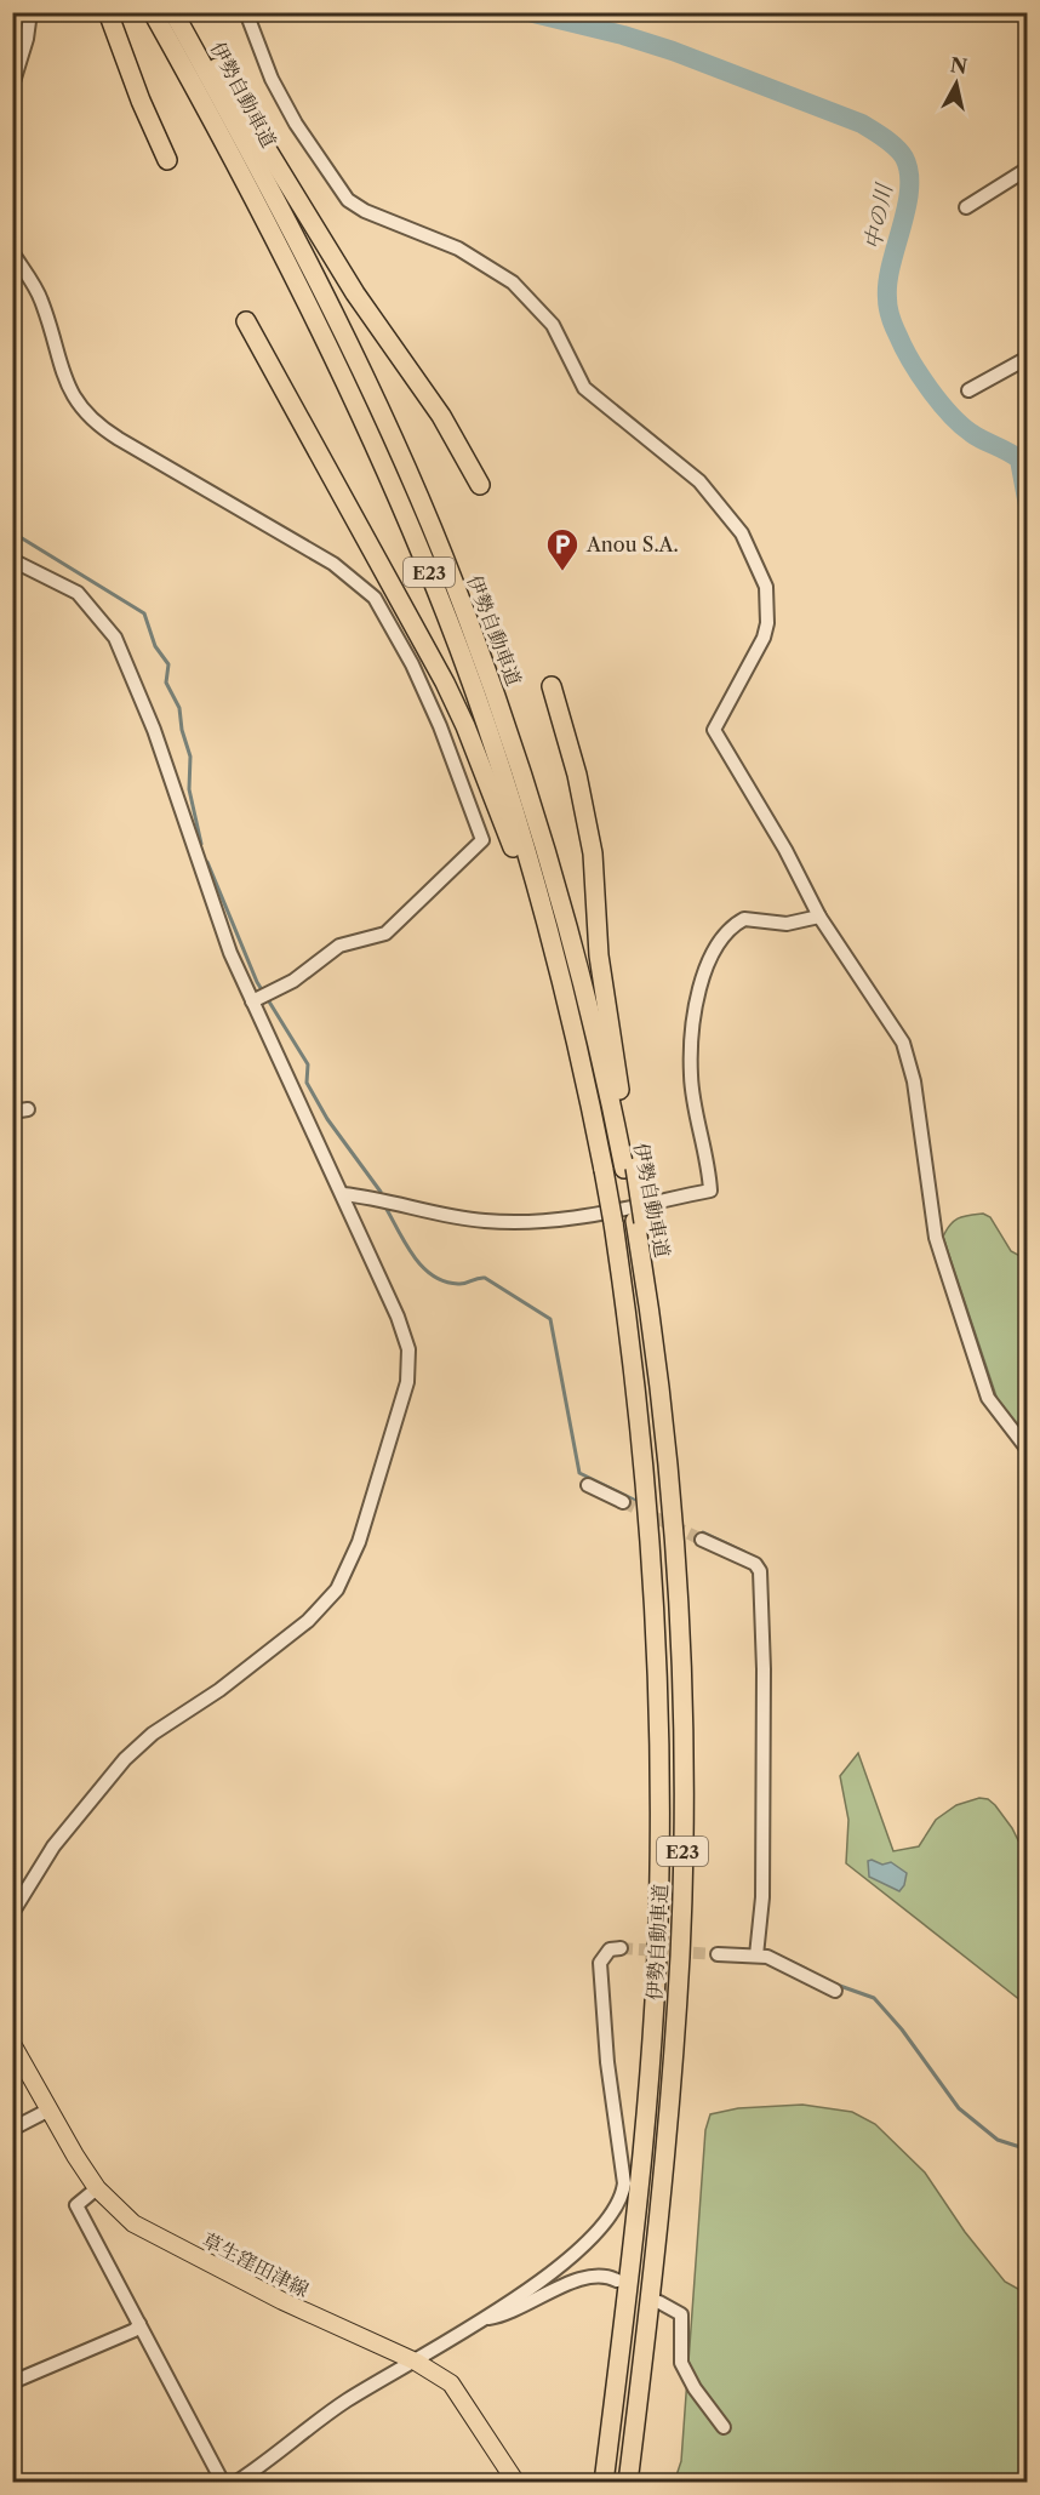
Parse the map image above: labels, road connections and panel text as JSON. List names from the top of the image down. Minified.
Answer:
{"streets":{"highway":["伊勢自動車道","E23"],"main road":["草生窪田津線"]},"water":["中の川"],"places":{"parking":["Anou S.A."]},"north":"top"}
